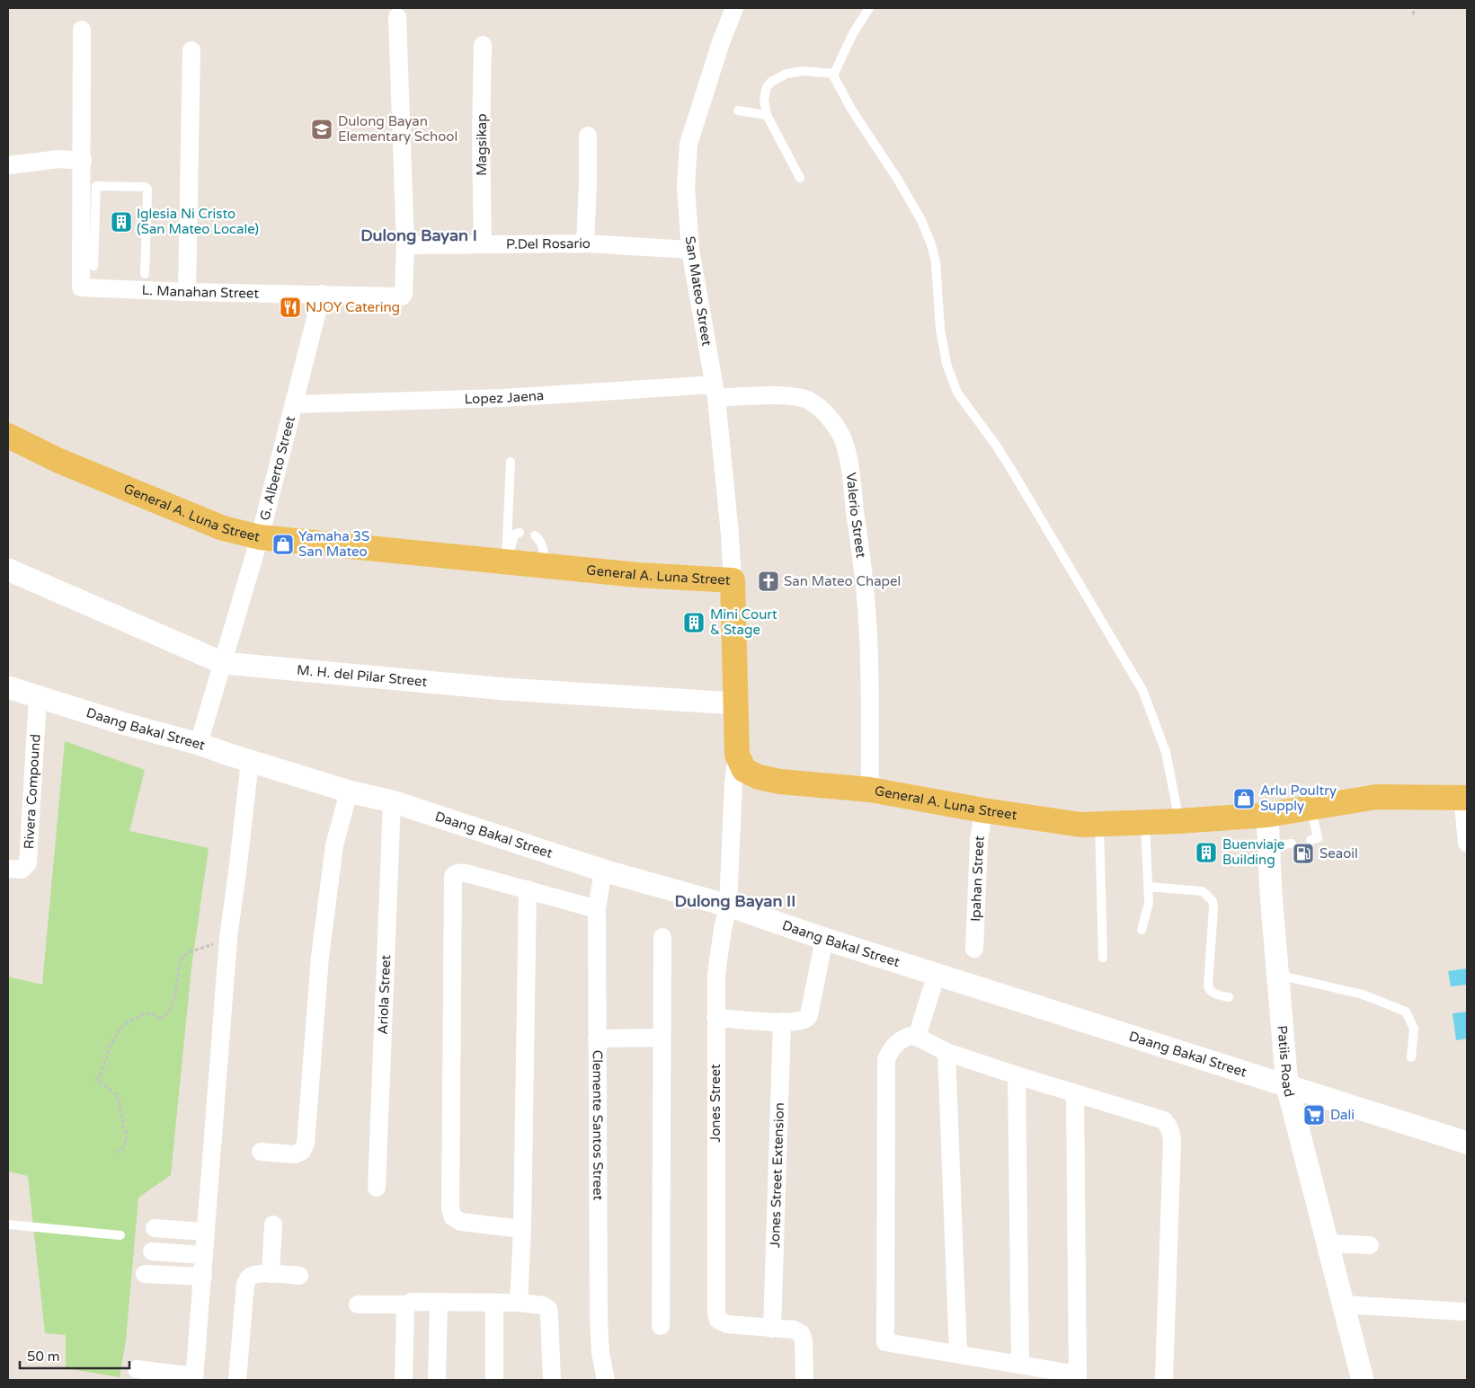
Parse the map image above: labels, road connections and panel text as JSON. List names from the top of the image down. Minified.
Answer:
{"streets":{"main road":["General A. Luna Street"],"street":["Magsikap","P.Del Rosario","L. Manahan Street","San Mateo Street","Lopez Jaena","G. Alberto Street","Valerio Street","M. H. del Pilar Street","Daang Bakal Street","Rivera Compound","Ipahan Street","Ariola Street","Patiis Road","Jones Street","Clemente Santos Street","Jones Street Extension"]},"crossings":[["Magsikap","P.Del Rosario"],["P.Del Rosario","San Mateo Street"],["L. Manahan Street","G. Alberto Street"],["San Mateo Street","Lopez Jaena"],["San Mateo Street","General A. Luna Street"],["San Mateo Street","Valerio Street"],["Lopez Jaena","G. Alberto Street"],["Lopez Jaena","Valerio Street"],["G. Alberto Street","General A. Luna Street"],["G. Alberto Street","M. H. del Pilar Street"],["G. Alberto Street","Daang Bakal Street"],["General A. Luna Street","Valerio Street"],["General A. Luna Street","M. H. del Pilar Street"],["General A. Luna Street","Ipahan Street"],["General A. Luna Street","Patiis Road"],["General A. Luna Street","Jones Street"],["Daang Bakal Street","Rivera Compound"],["Daang Bakal Street","Ariola Street"],["Daang Bakal Street","Patiis Road"],["Daang Bakal Street","Jones Street"],["Daang Bakal Street","Clemente Santos Street"],["Jones Street","Jones Street Extension"]],"districts":["Dulong Bayan I","Dulong Bayan II"],"places":{"school or university":["Dulong Bayan Elementary School"],"building":["Iglesia Ni Cristo (San Mateo Locale)","Mini Court & Stage","Buenviaje Building"],"restaurant":["NJOY Catering"],"shop":["Yamaha 3S San Mateo","Arlu Poultry Supply"],"church":["San Mateo Chapel"],"fuel station":["Seaoil"],"supermarket":["Dali"]},"scale_bar":"50 m"}
